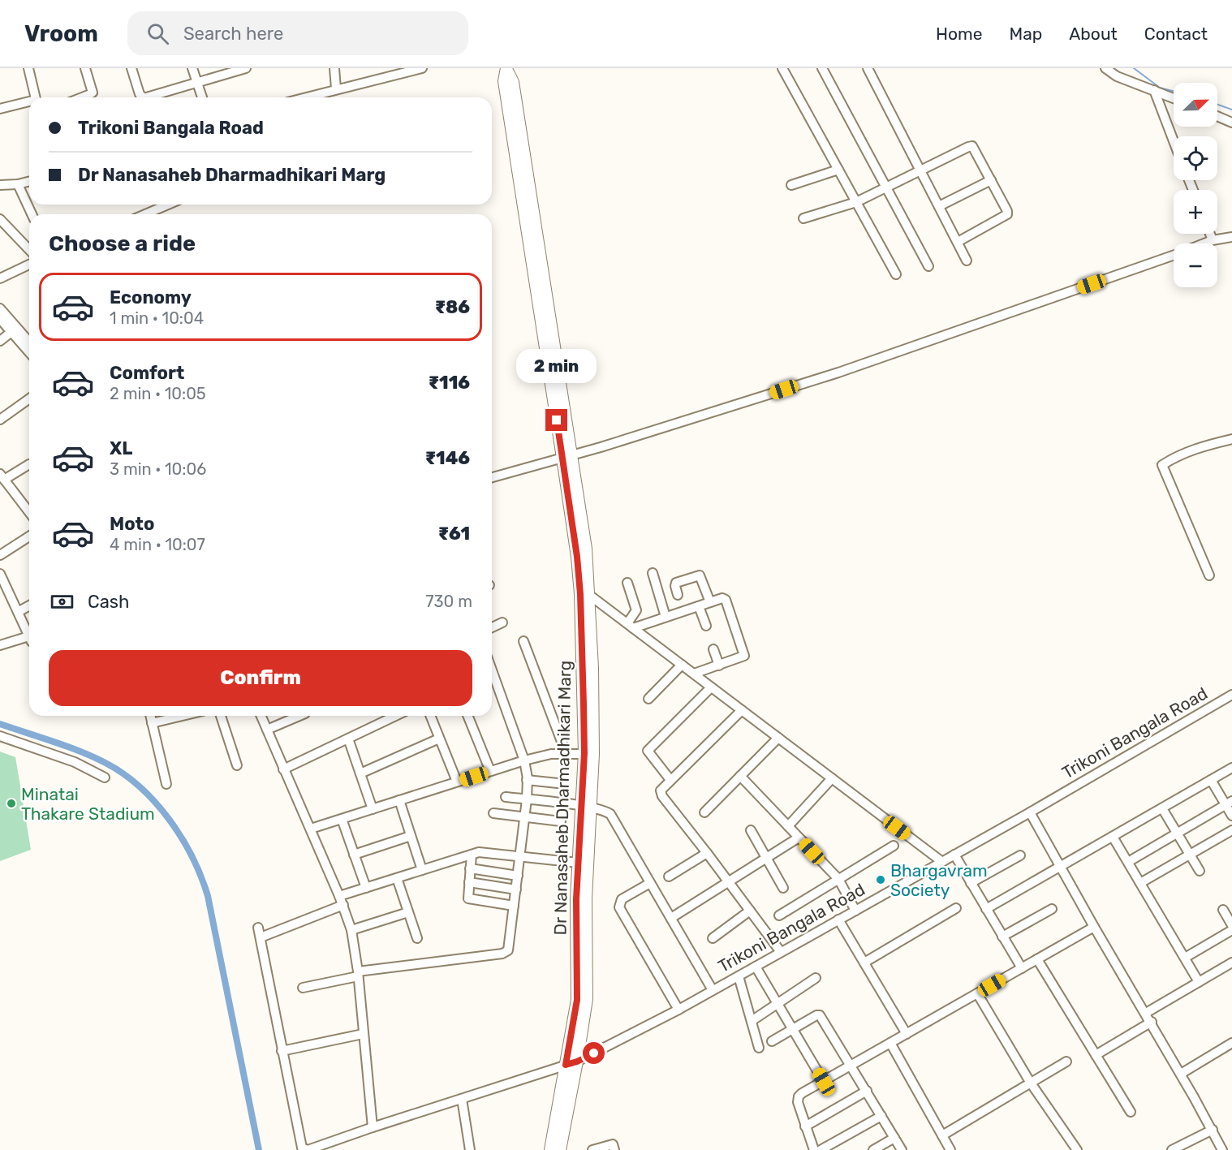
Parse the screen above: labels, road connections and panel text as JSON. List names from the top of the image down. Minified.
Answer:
{"streets":{"main road":["Dr Nanasaheb Dharmadhikari Marg"],"street":["Trikoni Bangala Road"]},"crossings":[["Trikoni Bangala Road","Dr Nanasaheb Dharmadhikari Marg"]],"places":["Minatai Thakare Stadium","Bhargavram Society"],"north":"top right","page":{"header":"Vroom","search":"Search here","nav":["Home","Map","About","Contact"],"map_buttons":["+","−"],"banner":["Trikoni Bangala Road","Dr Nanasaheb Dharmadhikari Marg"],"heading":"Choose a ride","list":[{"name":"Economy","note":"1 min · 10:04","value":"₹86"},{"name":"Comfort","note":"2 min · 10:05","value":"₹116"},{"name":"XL","note":"3 min · 10:06","value":"₹146"},{"name":"Moto","note":"4 min · 10:07","value":"₹61"}],"bubble":"2 min","pay":["Cash","730 m"],"buttons":"Confirm"}}
